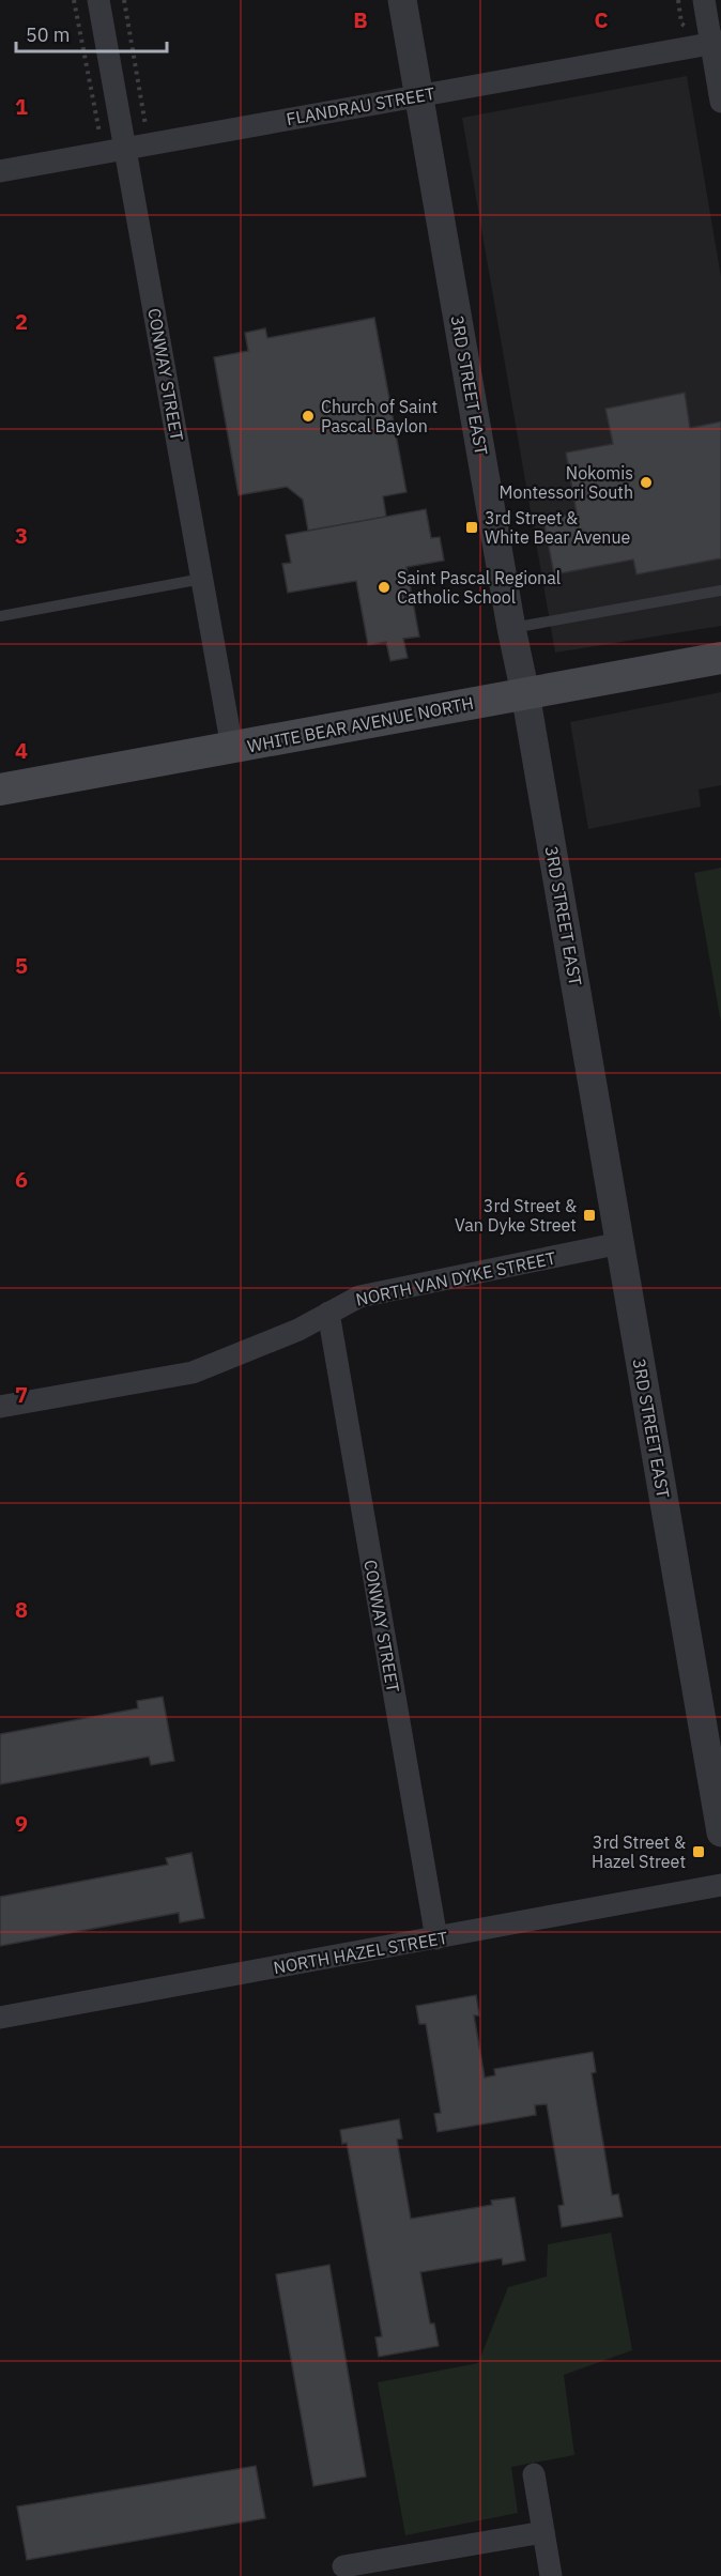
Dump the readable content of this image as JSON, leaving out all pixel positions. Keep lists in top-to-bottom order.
{
  "streets": {
    "main road": ["WHITE BEAR AVENUE NORTH"],
    "street": [
      "FLANDRAU STREET",
      "CONWAY STREET",
      "3RD STREET EAST",
      "NORTH VAN DYKE STREET",
      "NORTH HAZEL STREET"
    ]
  },
  "crossings": [
    ["FLANDRAU STREET", "CONWAY STREET"],
    ["FLANDRAU STREET", "3RD STREET EAST"],
    ["CONWAY STREET", "WHITE BEAR AVENUE NORTH"],
    ["CONWAY STREET", "NORTH VAN DYKE STREET"],
    ["CONWAY STREET", "NORTH HAZEL STREET"],
    ["3RD STREET EAST", "WHITE BEAR AVENUE NORTH"],
    ["3RD STREET EAST", "NORTH VAN DYKE STREET"]
  ],
  "places": {
    "other": ["Church of Saint Pascal Baylon", "Nokomis Montessori South", "Saint Pascal Regional Catholic School"],
    "transit": ["3rd Street & White Bear Avenue", "3rd Street & Van Dyke Street", "3rd Street & Hazel Street"]
  },
  "scale_bar": "50 m",
  "grid": {
    "columns": ["B", "C"],
    "rows": [
      "1",
      "2",
      "3",
      "4",
      "5",
      "6",
      "7",
      "8",
      "9"
    ]
  }
}
